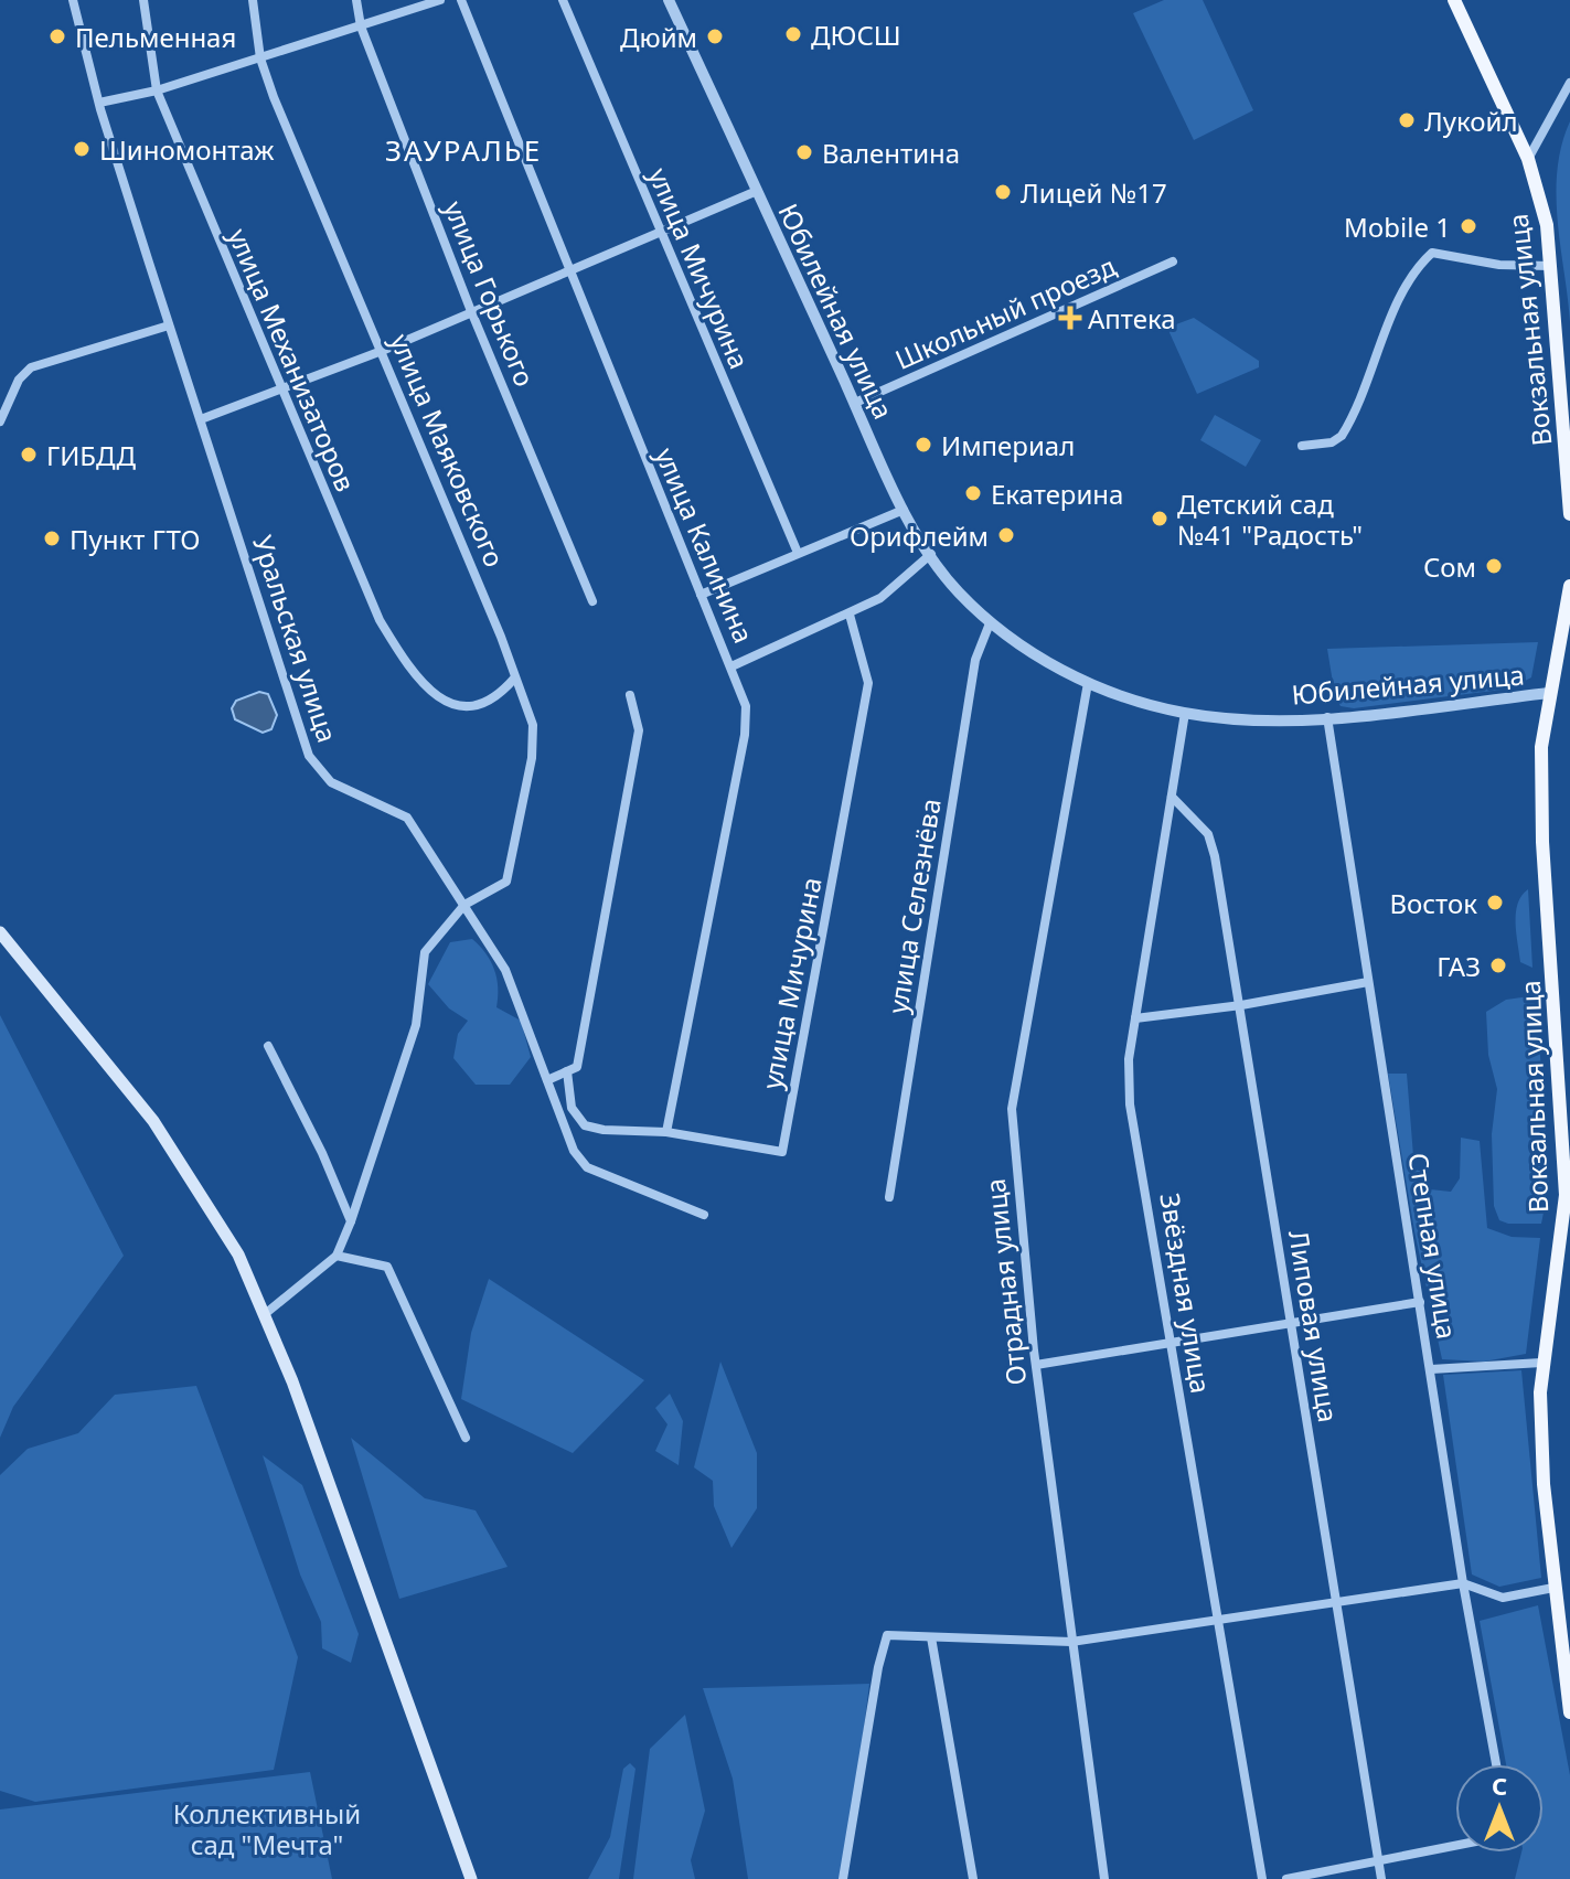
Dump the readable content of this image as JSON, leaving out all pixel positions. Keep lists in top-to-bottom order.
{
  "streets": {
    "main road": ["Вокзальная улица"],
    "street": [
      "улица Мичурина",
      "улица Горького",
      "Юбилейная улица",
      "Школьный проезд",
      "улица Механизаторов",
      "улица Маяковского",
      "улица Калинина",
      "Уральская улица",
      "улица Селезнёва",
      "Степная улица",
      "Отрадная улица",
      "Звёздная улица",
      "Липовая улица"
    ]
  },
  "crossings": [
    ["улица Мичурина", "улица Калинина"],
    ["Юбилейная улица", "Школьный проезд"],
    ["Юбилейная улица", "Вокзальная улица"],
    ["Юбилейная улица", "улица Селезнёва"],
    ["Юбилейная улица", "Степная улица"],
    ["Юбилейная улица", "Отрадная улица"],
    ["Юбилейная улица", "Звёздная улица"],
    ["улица Механизаторов", "улица Маяковского"],
    ["улица Маяковского", "Уральская улица"],
    ["Звёздная улица", "Липовая улица"]
  ],
  "districts": ["ЗАУРАЛЬЕ"],
  "parks": ["Коллективный сад \"Мечта\""],
  "places": {
    "other": [
      "ДЮСШ",
      "Пельменная",
      "Дюйм",
      "Лукойл",
      "Шиномонтаж",
      "Валентина",
      "Лицей №17",
      "Mobile 1",
      "Империал",
      "ГИБДД",
      "Екатерина",
      "Детский сад №41 \"Радость\"",
      "Орифлейм",
      "Пункт ГТО",
      "Сом",
      "Восток",
      "ГАЗ"
    ],
    "health": ["Аптека"]
  },
  "north": "top"
}
